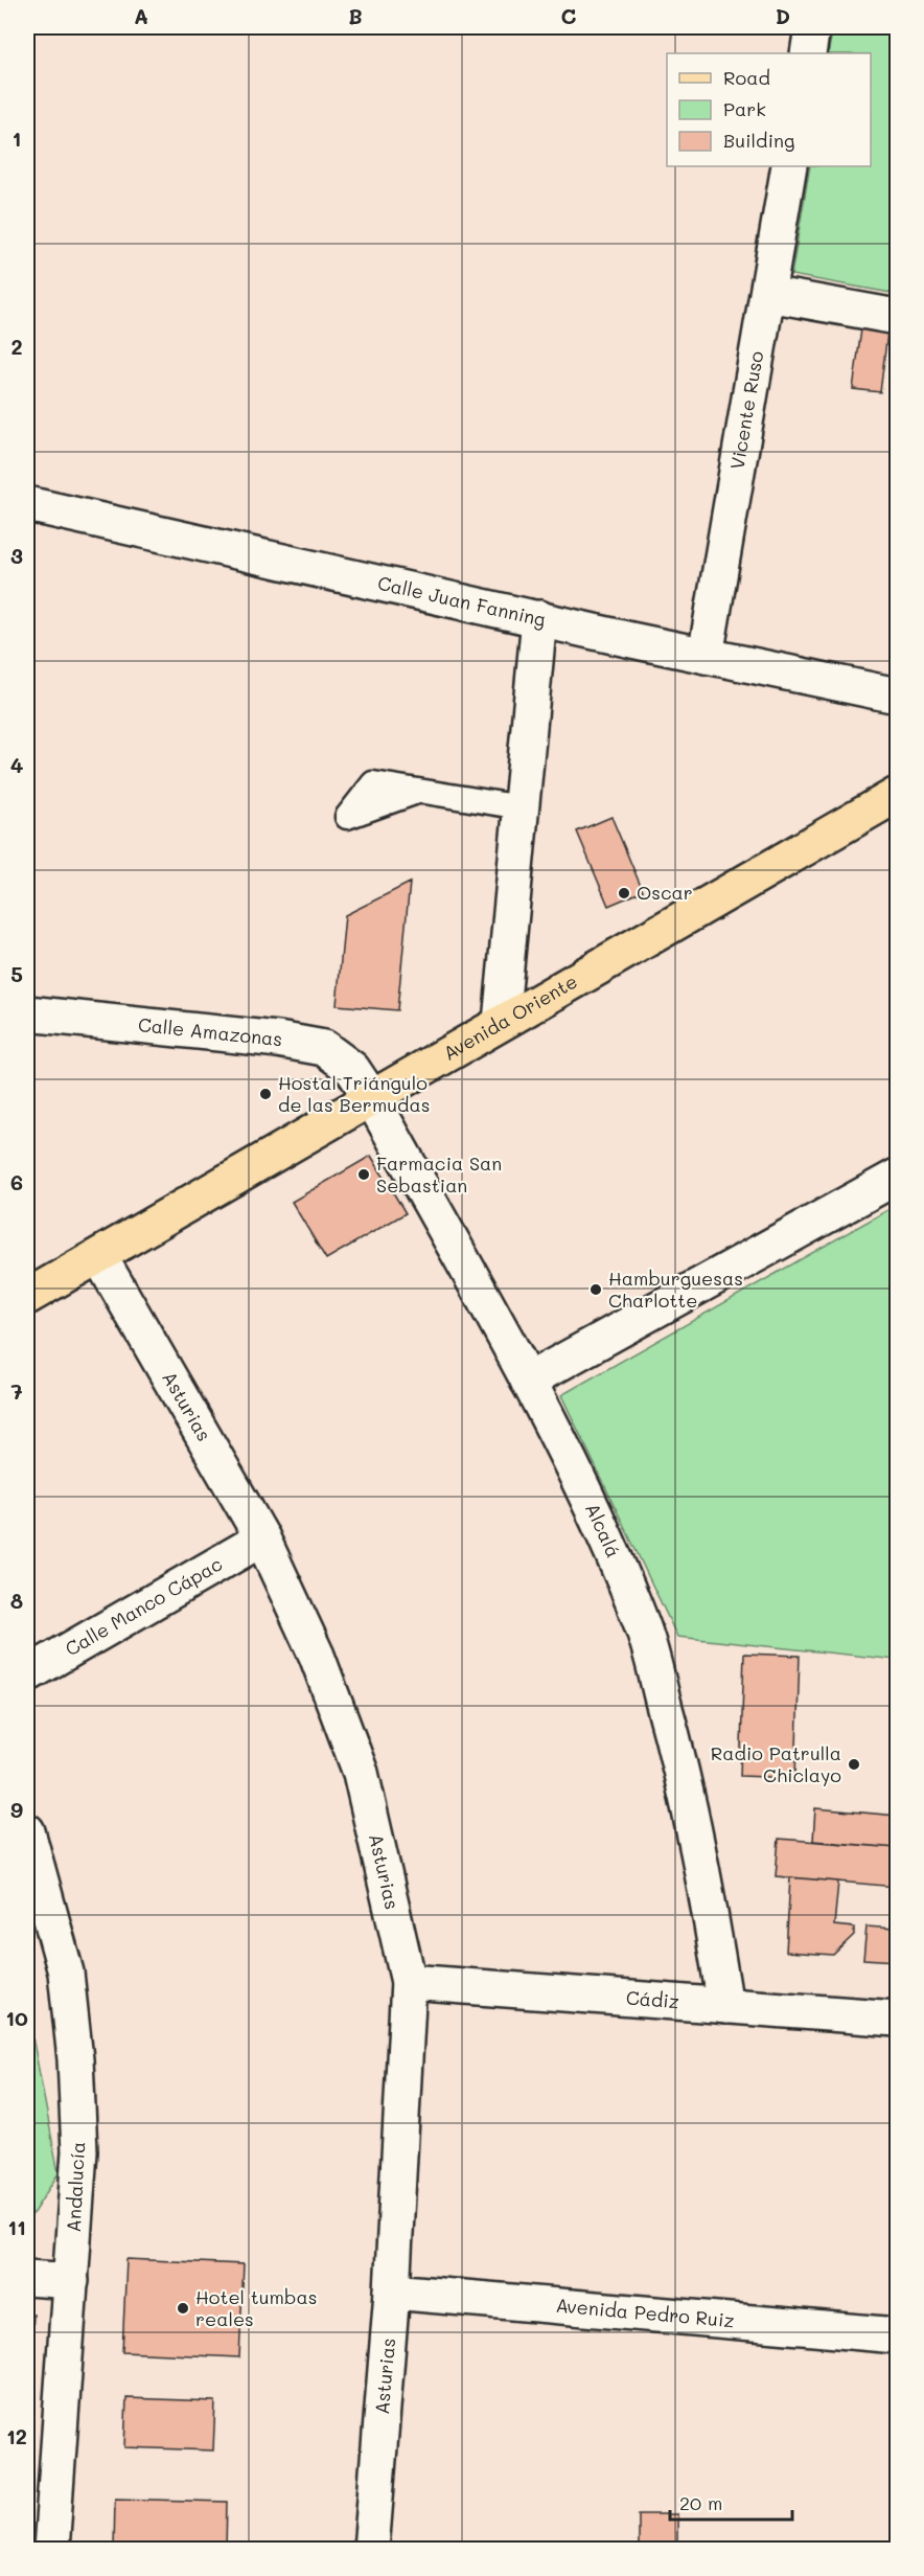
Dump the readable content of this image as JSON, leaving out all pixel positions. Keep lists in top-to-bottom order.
{
  "streets": {
    "main road": ["Avenida Oriente"],
    "street": [
      "Vicente Ruso",
      "Calle Juan Fanning",
      "Calle Amazonas",
      "Asturias",
      "Alcalá",
      "Calle Manco Cápac",
      "Cádiz",
      "Andalucía",
      "Avenida Pedro Ruiz"
    ]
  },
  "crossings": [
    ["Vicente Ruso", "Calle Juan Fanning"],
    ["Avenida Oriente", "Calle Amazonas"],
    ["Avenida Oriente", "Asturias"],
    ["Avenida Oriente", "Alcalá"],
    ["Calle Amazonas", "Alcalá"],
    ["Asturias", "Calle Manco Cápac"],
    ["Asturias", "Cádiz"],
    ["Asturias", "Avenida Pedro Ruiz"],
    ["Alcalá", "Cádiz"]
  ],
  "places": [
    "Oscar",
    "Hostal Triángulo de las Bermudas",
    "Farmacia San Sebastian",
    "Hamburguesas Charlotte",
    "Radio Patrulla Chiclayo",
    "Hotel tumbas reales"
  ],
  "legend": ["Road", "Park", "Building"],
  "scale_bar": "20 m",
  "grid": {
    "columns": [
      "A",
      "B",
      "C",
      "D"
    ],
    "rows": [
      "1",
      "2",
      "3",
      "4",
      "5",
      "6",
      "7",
      "8",
      "9",
      "10",
      "11",
      "12"
    ]
  }
}
